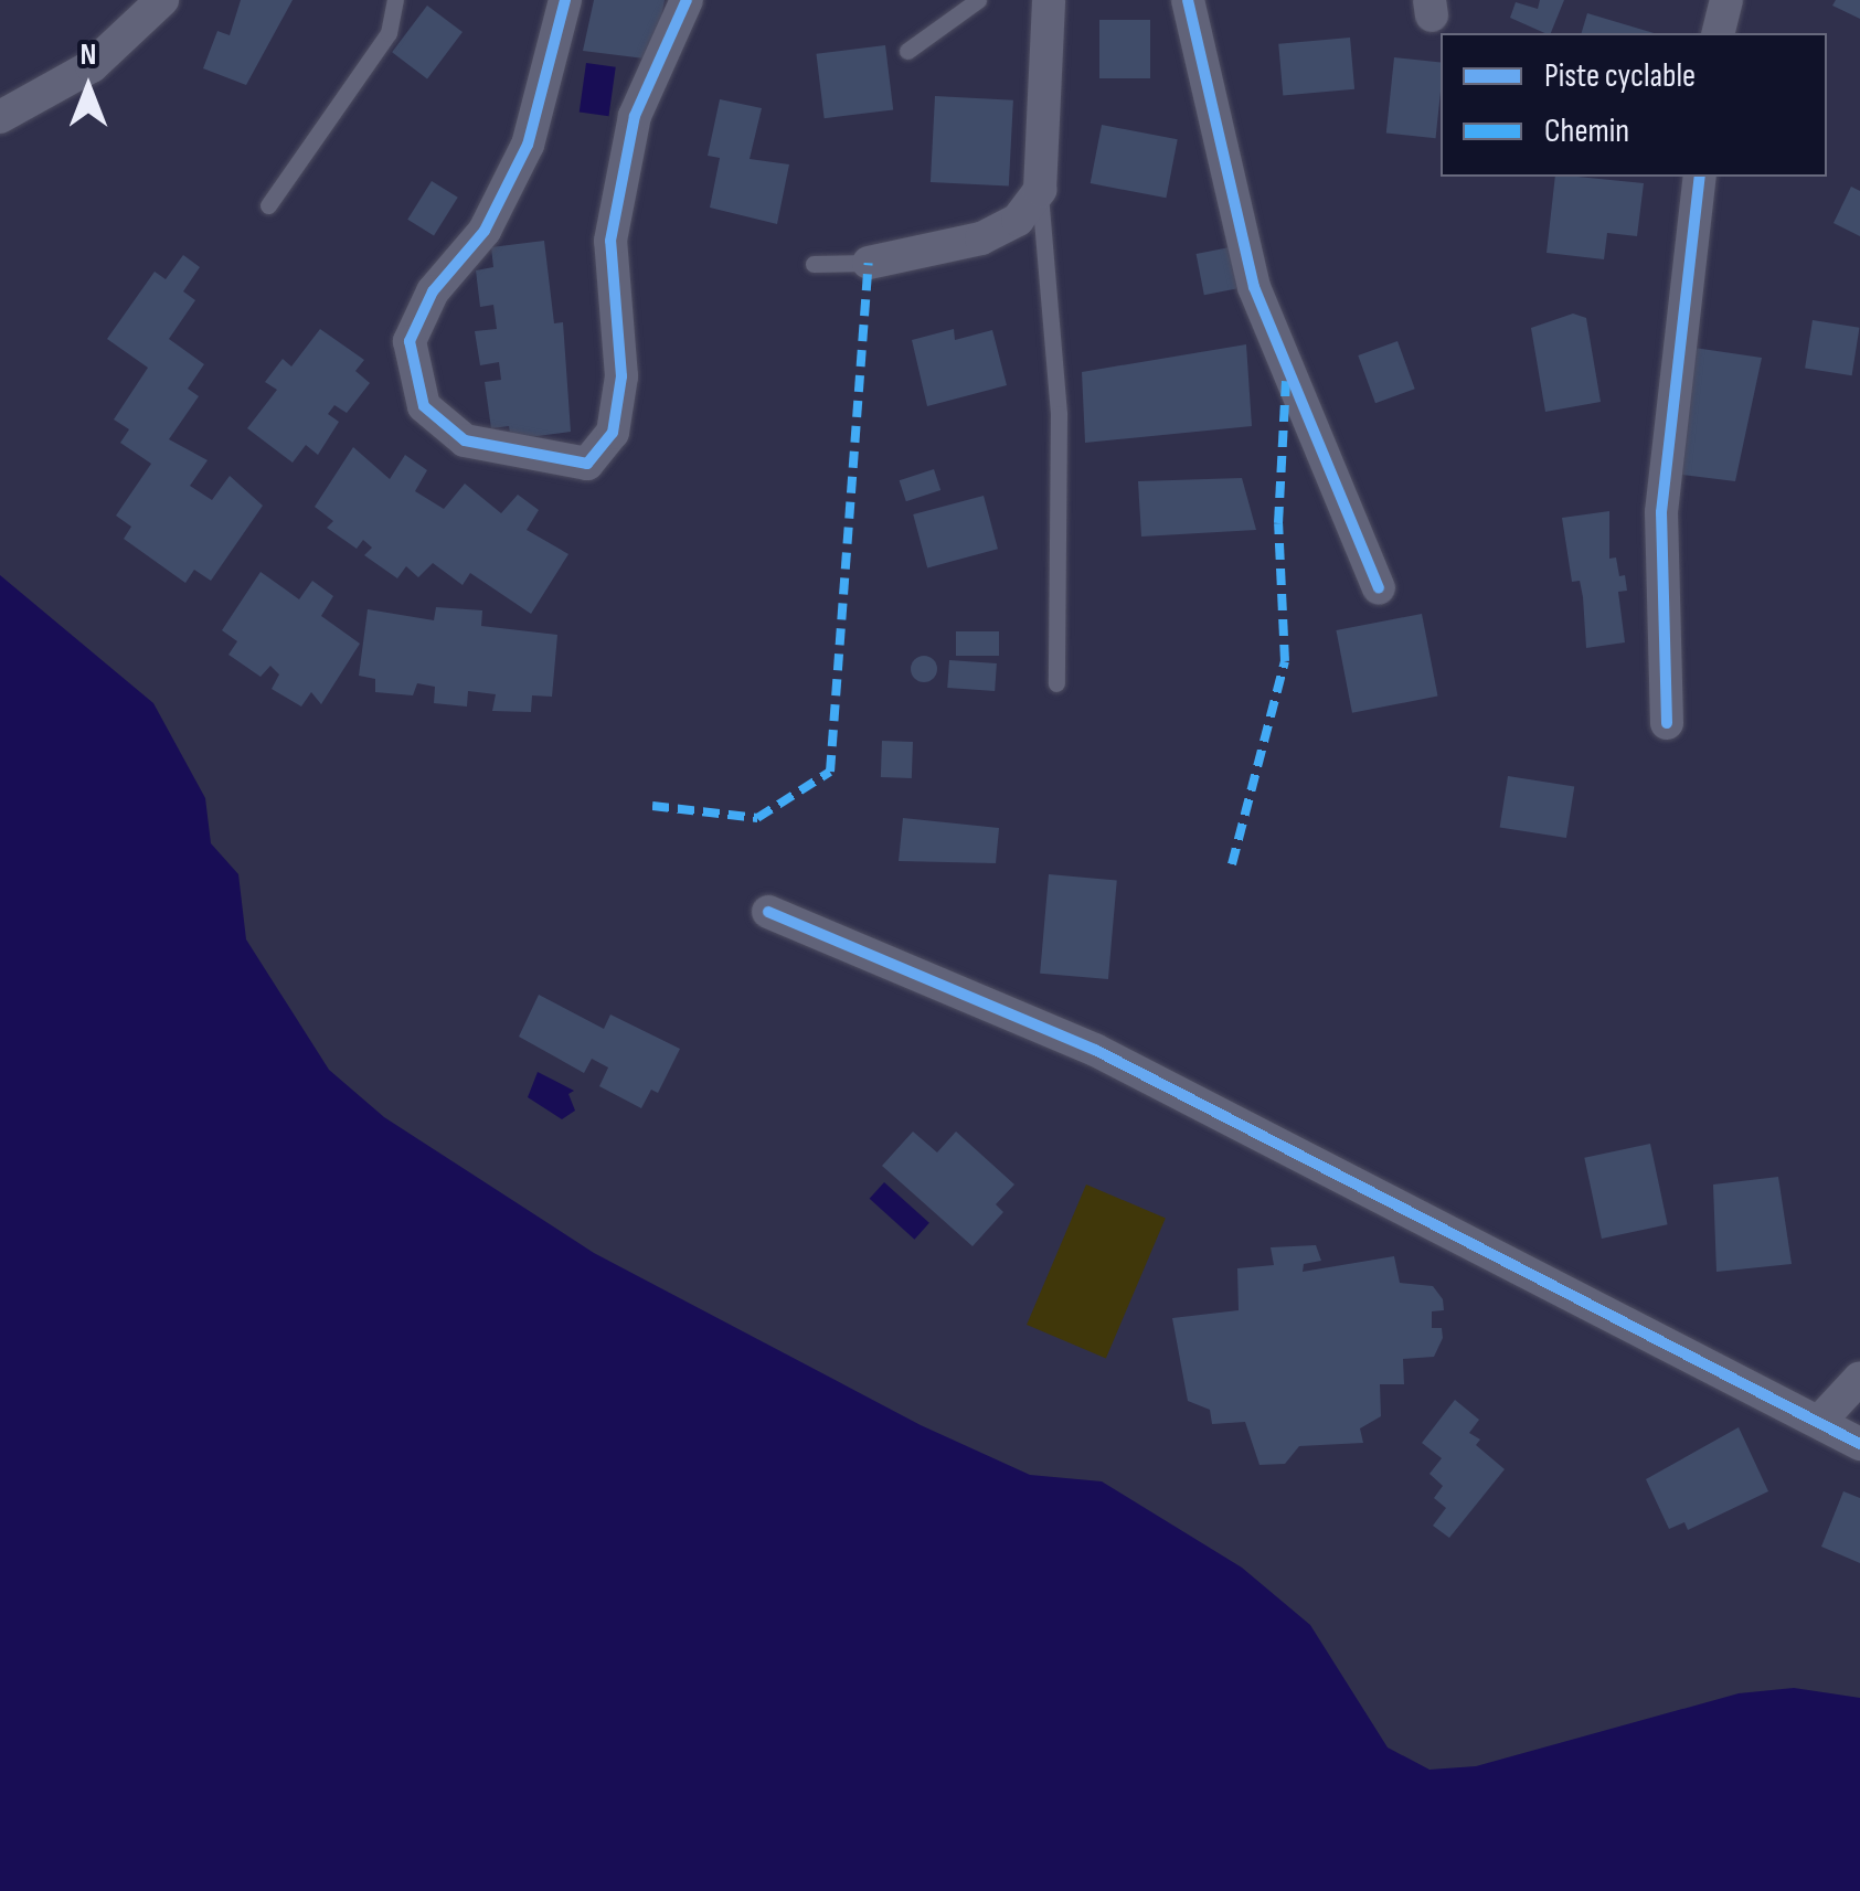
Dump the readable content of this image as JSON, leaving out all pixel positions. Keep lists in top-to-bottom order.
{
  "legend": ["Piste cyclable", "Chemin"],
  "north": "top"
}
